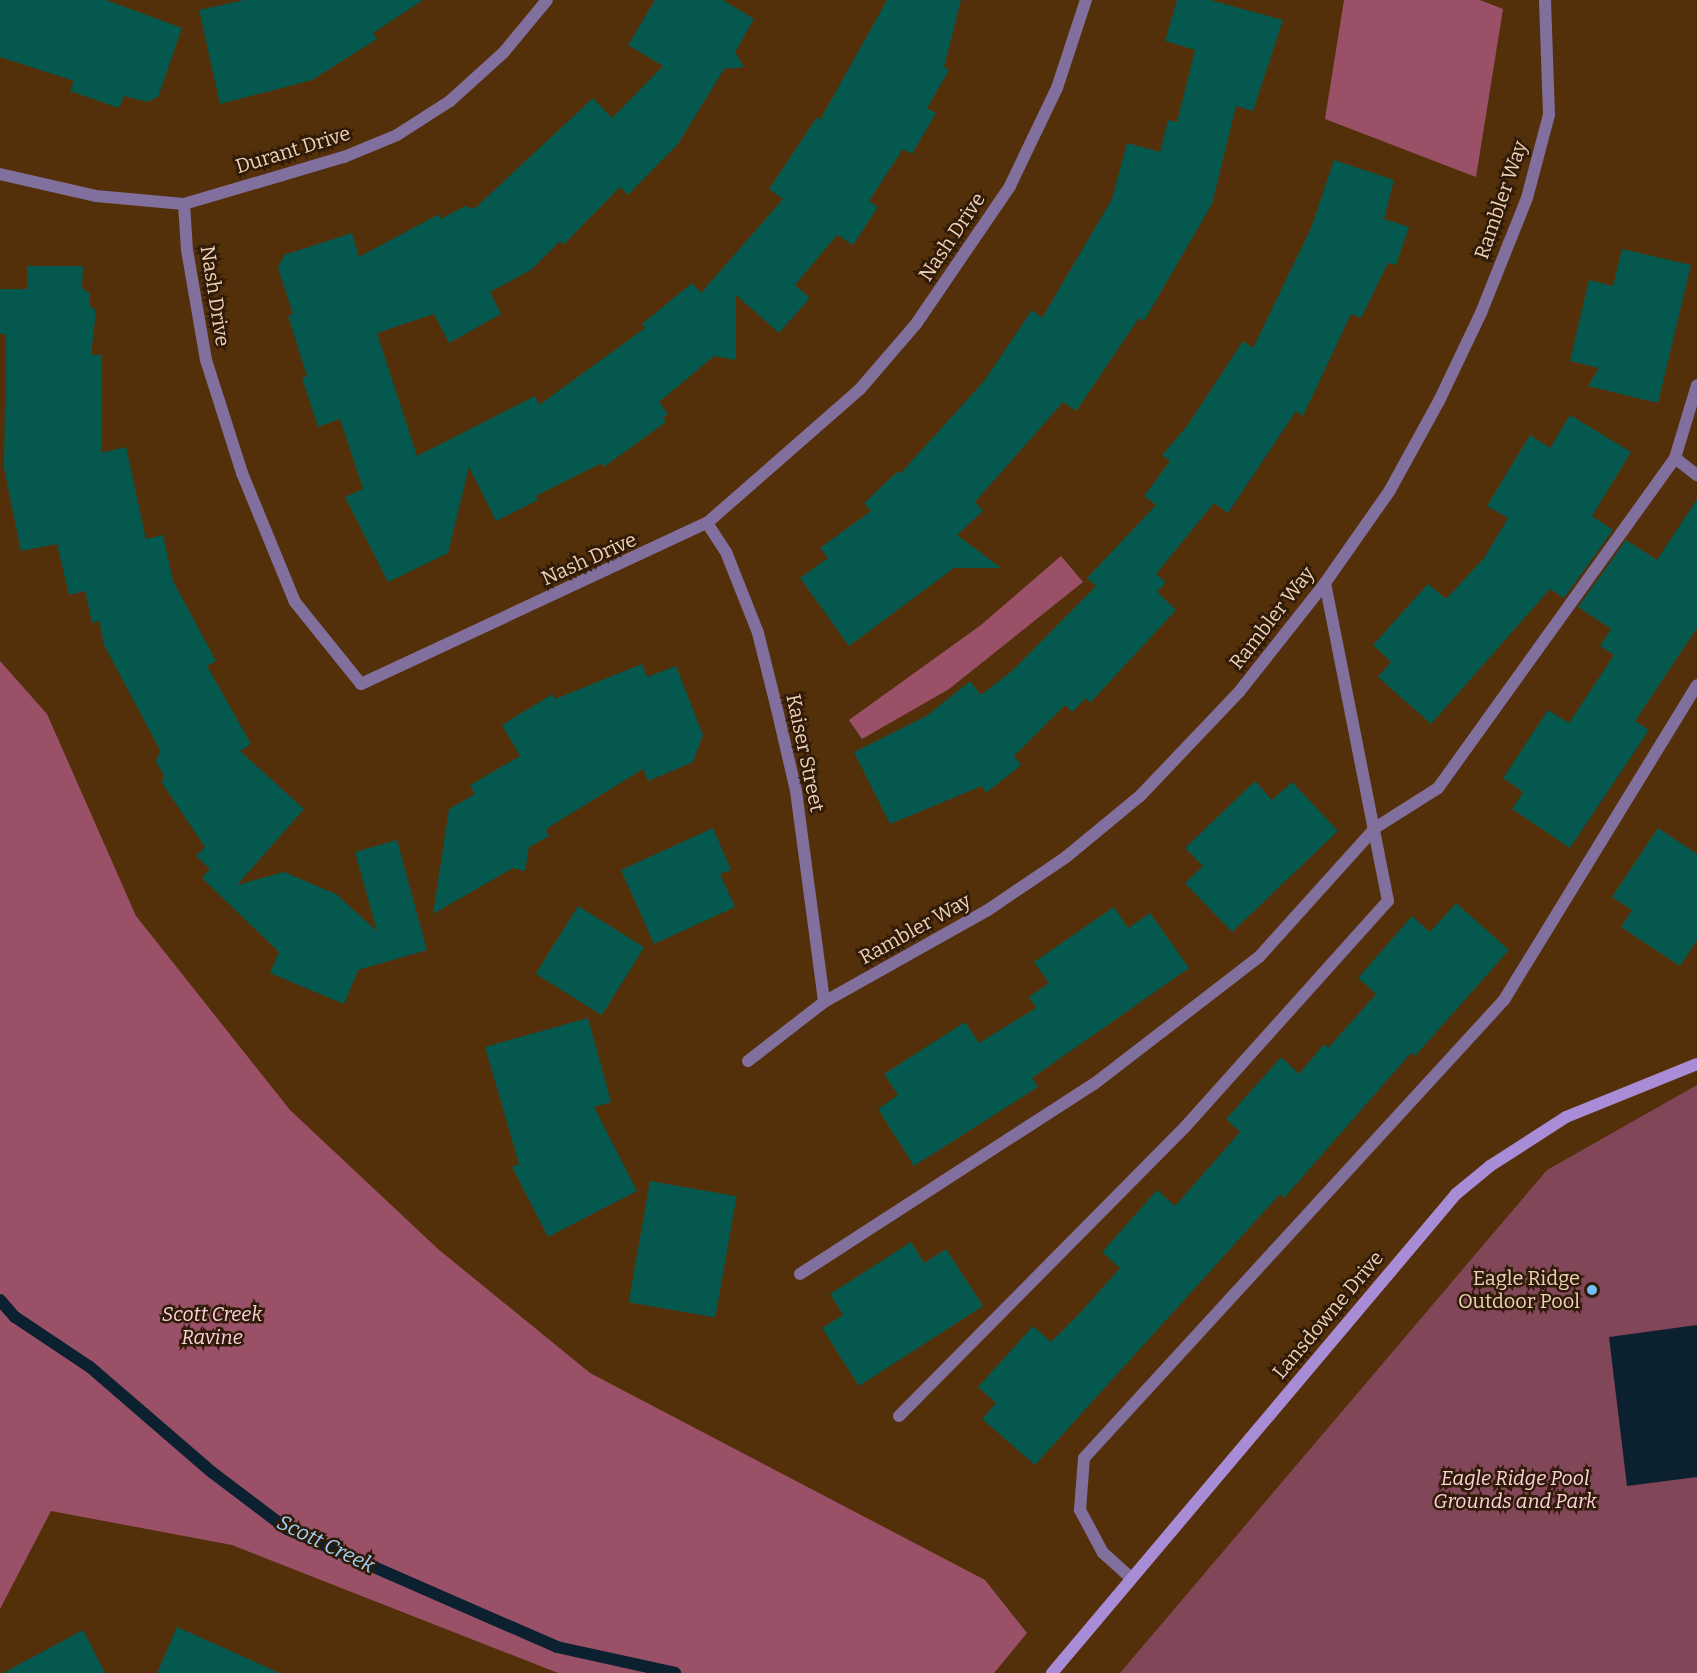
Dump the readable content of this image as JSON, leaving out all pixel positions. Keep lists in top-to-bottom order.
{
  "streets": {
    "street": [
      "Durant Drive",
      "Rambler Way",
      "Nash Drive",
      "Kaiser Street",
      "Lansdowne Drive"
    ]
  },
  "crossings": [
    ["Durant Drive", "Nash Drive"],
    ["Rambler Way", "Kaiser Street"],
    ["Nash Drive", "Kaiser Street"]
  ],
  "water": ["Scott Creek"],
  "parks": ["Scott Creek Ravine", "Eagle Ridge Pool Grounds and Park"],
  "places": ["Eagle Ridge Outdoor Pool"]
}
